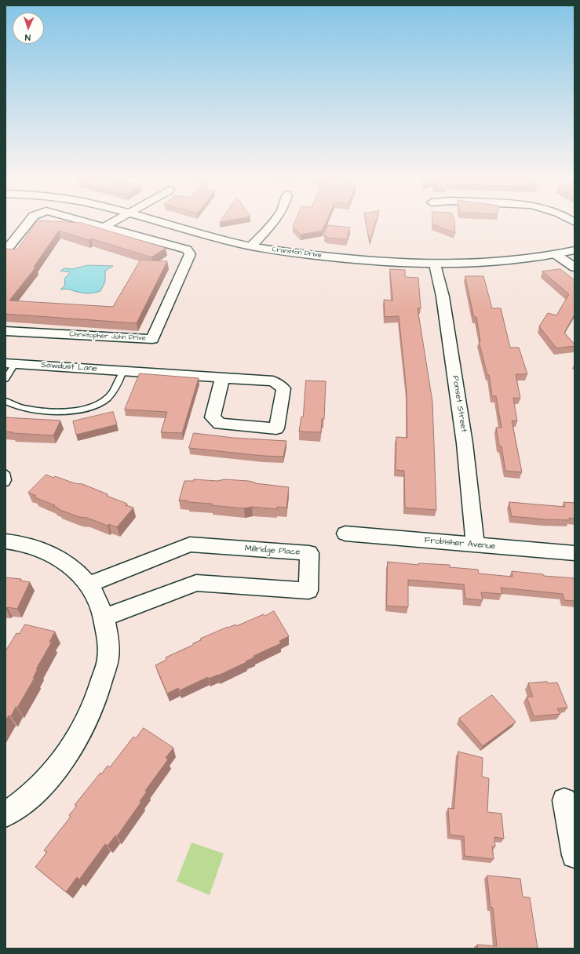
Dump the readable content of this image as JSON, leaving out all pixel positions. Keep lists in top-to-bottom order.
{
  "streets": {
    "street": [
      "Cranston Drive",
      "Christopher John Drive",
      "Sawdust Lane",
      "Ponset Street",
      "Frobisher Avenue",
      "Millridge Place"
    ]
  },
  "crossings": [
    ["Cranston Drive", "Ponset Street"],
    ["Ponset Street", "Frobisher Avenue"]
  ],
  "north": "bottom"
}
